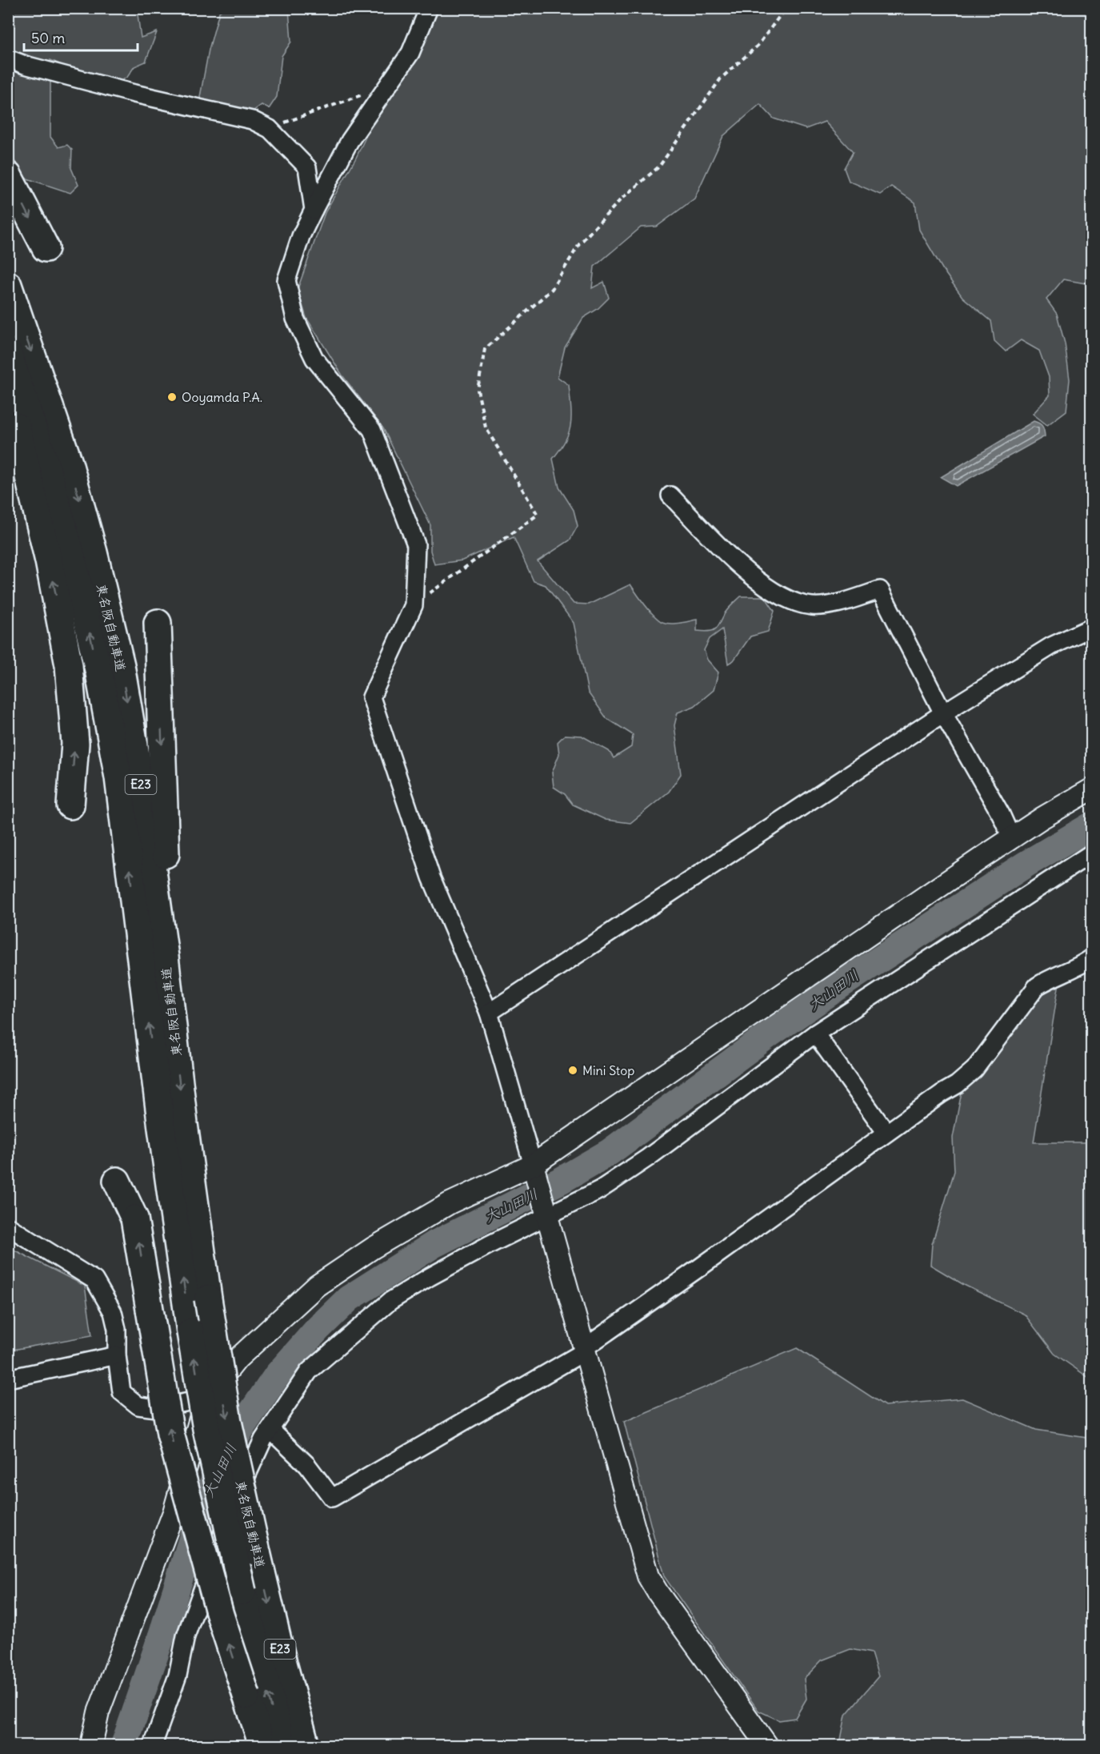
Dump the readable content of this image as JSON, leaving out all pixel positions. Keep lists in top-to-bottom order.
{
  "streets": {
    "highway": ["東名阪自動車道", "E23"]
  },
  "water": ["大山田川"],
  "places": ["Ooyamda P.A.", "Mini Stop"],
  "scale_bar": "50 m"
}
